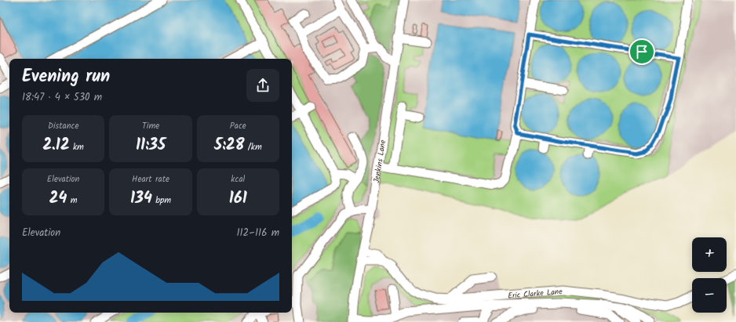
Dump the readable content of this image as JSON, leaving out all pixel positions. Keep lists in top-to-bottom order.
{
  "streets": {
    "street": ["Jenkins Lane", "Eric Clarke Lane"]
  },
  "crossings": [
    ["Jenkins Lane", "Eric Clarke Lane"]
  ],
  "page": {
    "heading": ["Evening run", "18:47 · 4 × 530 m"],
    "stats": [
      ["Distance", "2.12 km"],
      ["Time", "11:35"],
      ["Pace", "5:28 /km"],
      ["Elevation", "24 m"],
      ["Heart rate", "134 bpm"],
      ["kcal", "161"]
    ],
    "chart": ["Elevation", "112–116 m"],
    "map_buttons": ["+", "−"]
  }
}
